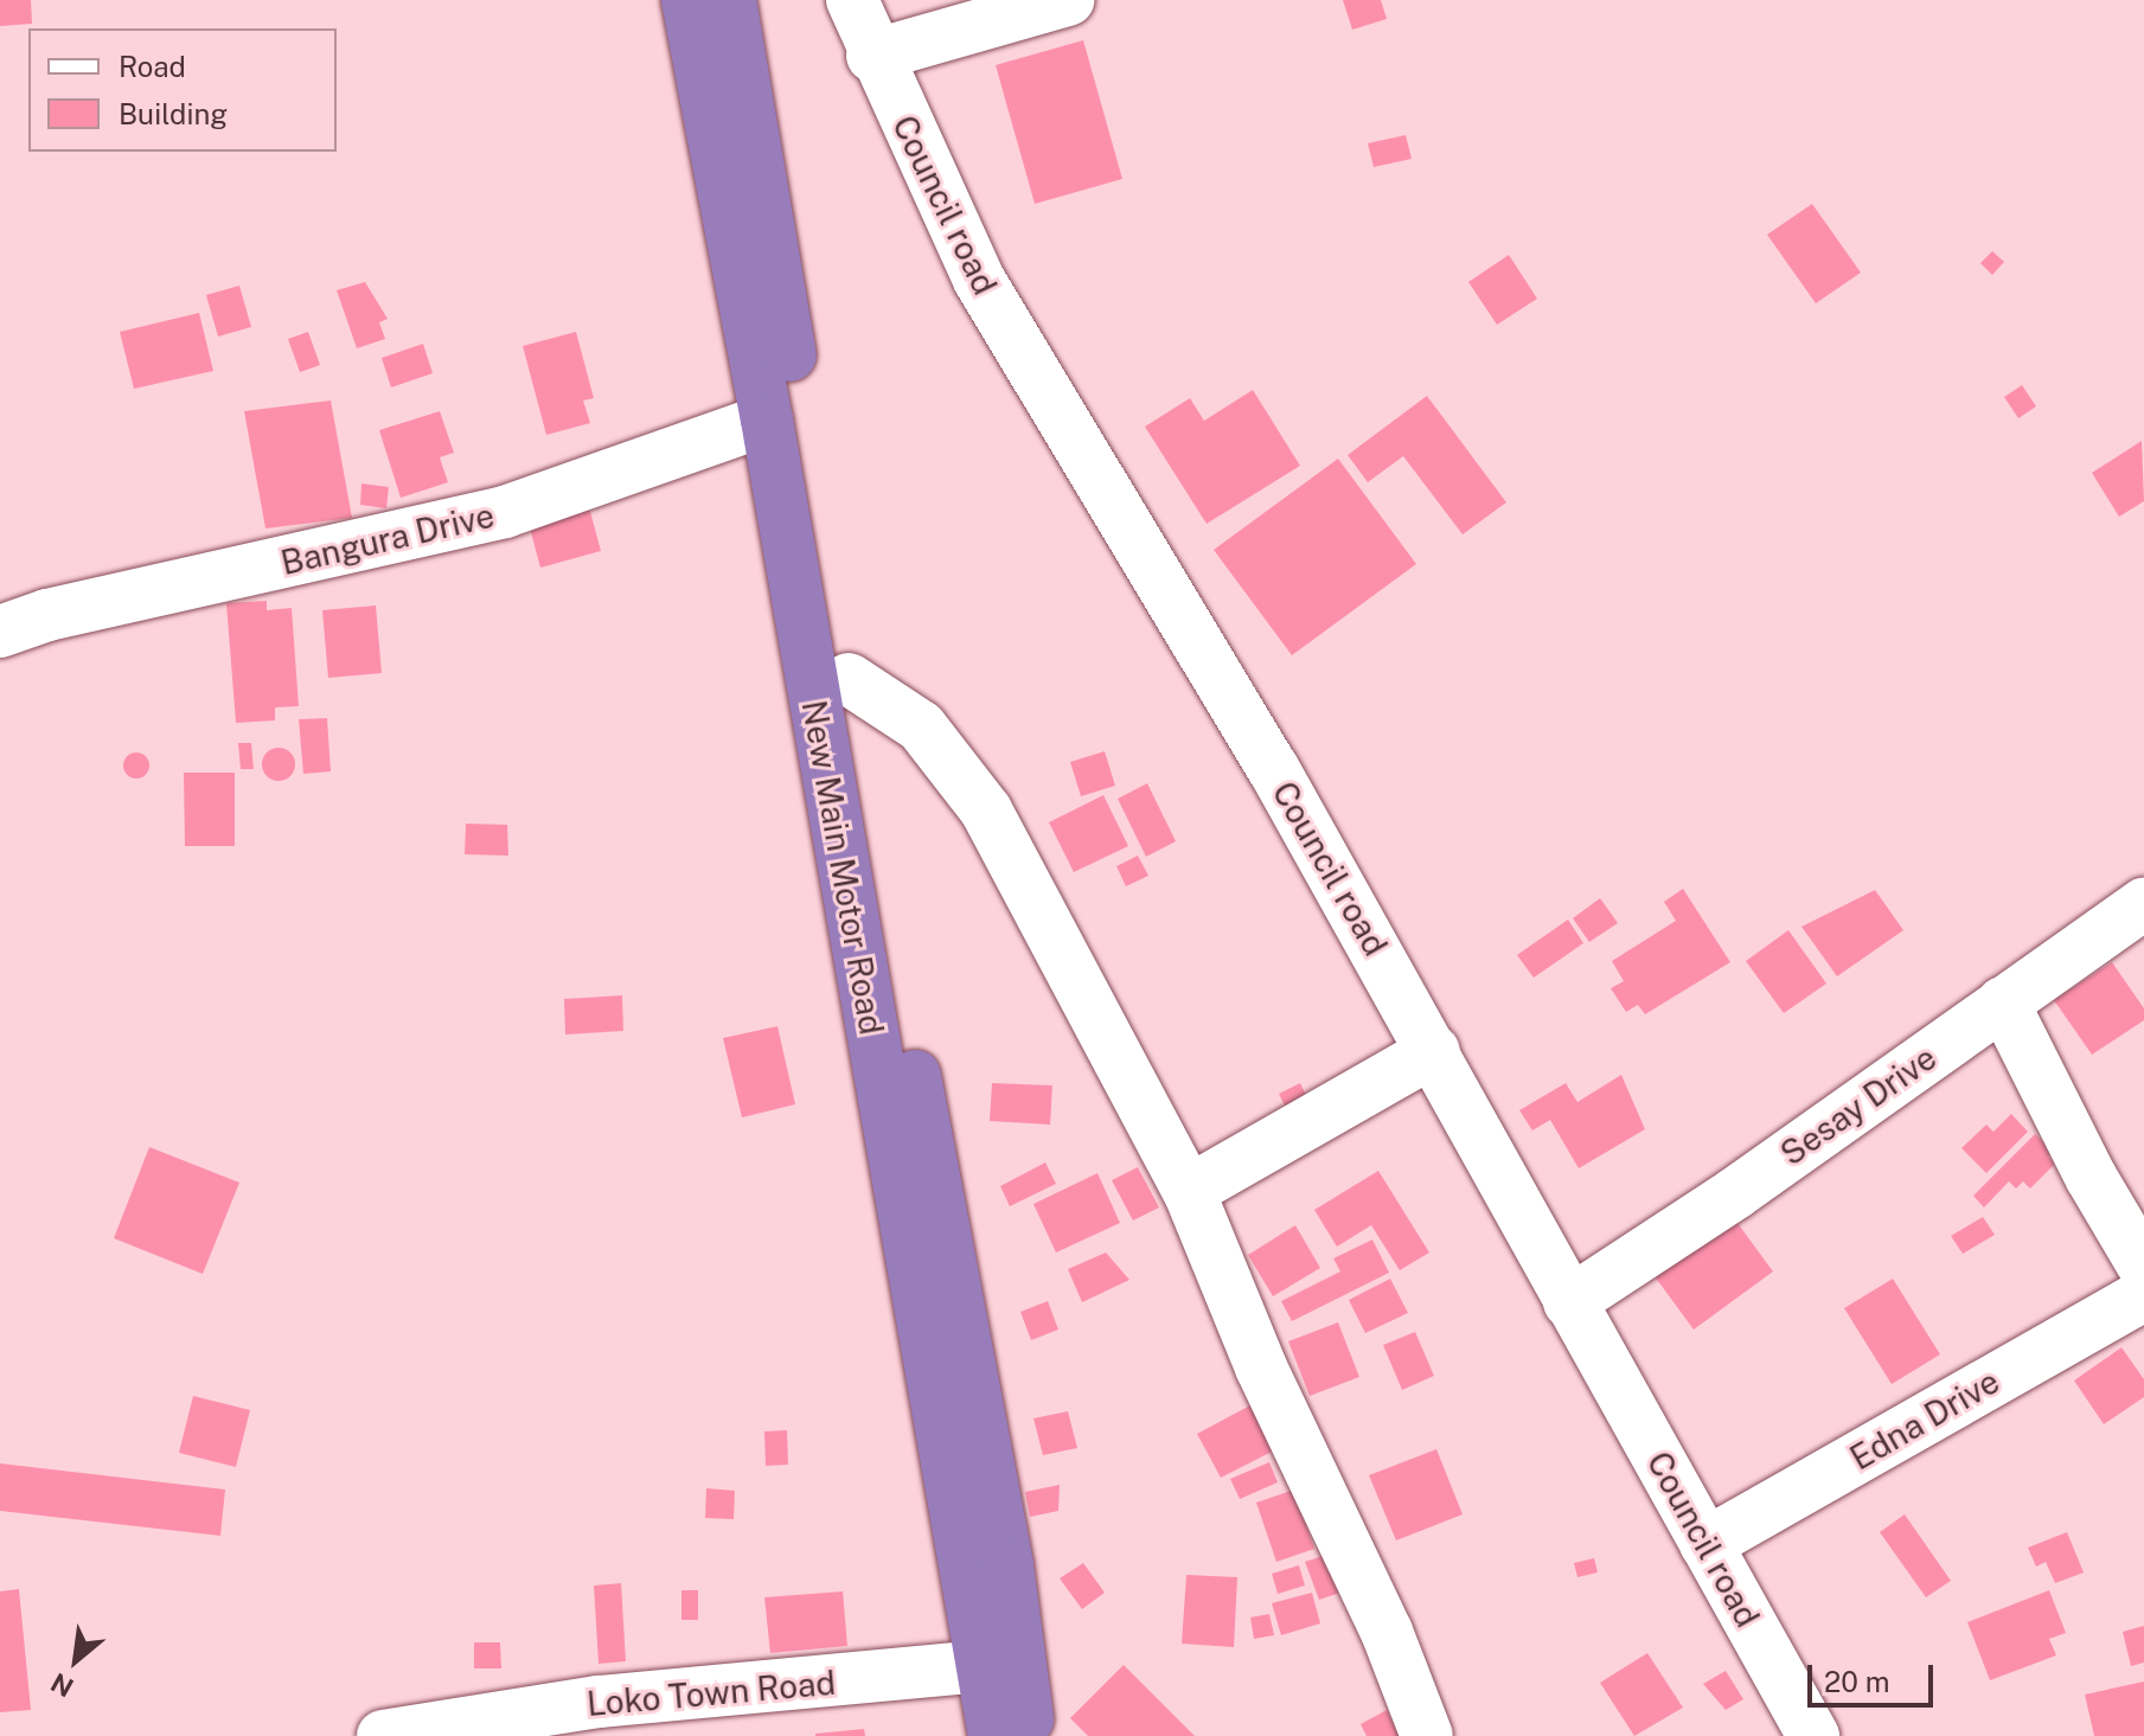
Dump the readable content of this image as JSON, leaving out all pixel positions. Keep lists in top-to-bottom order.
{
  "streets": {
    "highway": ["New Main Motor Road"],
    "street": [
      "Council road",
      "Bangura Drive",
      "Sesay Drive",
      "Edna Drive",
      "Loko Town Road"
    ]
  },
  "crossings": [
    ["Council road", "Sesay Drive"],
    ["Council road", "Edna Drive"],
    ["Bangura Drive", "New Main Motor Road"],
    ["New Main Motor Road", "Loko Town Road"]
  ],
  "legend": ["Road", "Building"],
  "scale_bar": "20 m",
  "north": "bottom left"
}
